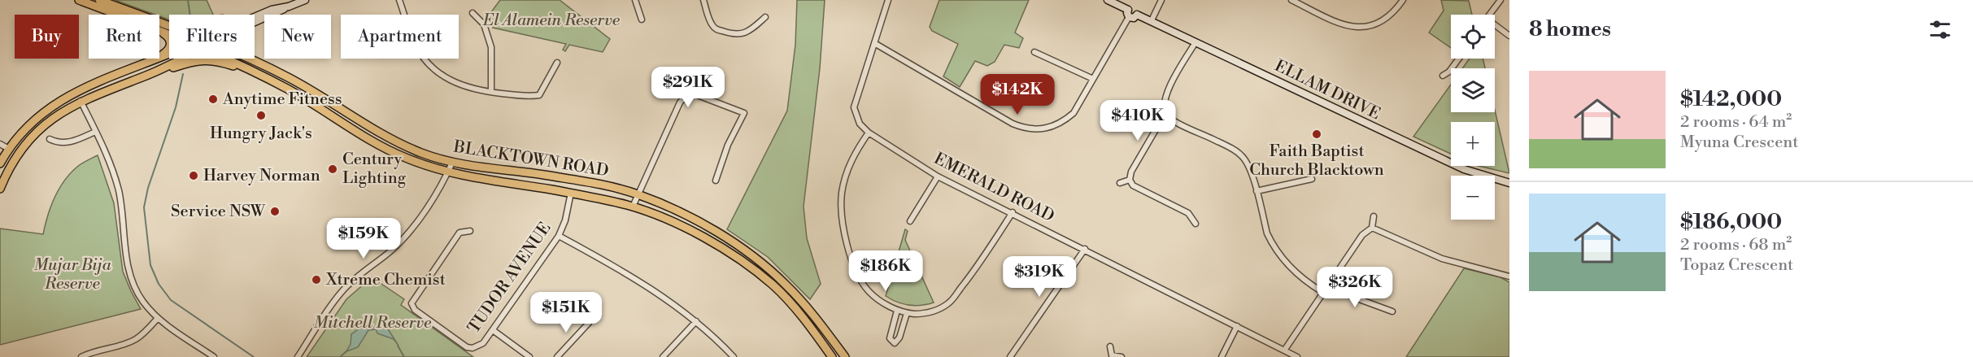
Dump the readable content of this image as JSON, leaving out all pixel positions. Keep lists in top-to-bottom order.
{
  "streets": {
    "main road": ["BLACKTOWN ROAD"],
    "street": ["ELLAM DRIVE", "EMERALD ROAD", "TUDOR AVENUE"]
  },
  "crossings": [
    ["BLACKTOWN ROAD", "TUDOR AVENUE"]
  ],
  "parks": ["El Alamein Reserve", "Mujar Bija Reserve", "Mitchell Reserve"],
  "places": [
    "Anytime Fitness",
    "Hungry Jack's",
    "Faith Baptist Church Blacktown",
    "Century Lighting",
    "Harvey Norman",
    "Service NSW",
    "Xtreme Chemist"
  ],
  "page": {
    "heading": "8 homes",
    "map_buttons": ["+", "−"],
    "chip": [
      "Buy",
      "Rent",
      "Filters",
      "New",
      "Apartment"
    ],
    "list": [
      {
        "name": "$142,000",
        "note": "2 rooms · 64 m² · Myuna Crescent"
      },
      {
        "name": "$186,000",
        "note": "2 rooms · 68 m² · Topaz Crescent"
      }
    ],
    "price": [
      "$291K",
      "$142K",
      "$410K",
      "$159K",
      "$186K",
      "$319K",
      "$326K",
      "$151K"
    ]
  }
}
